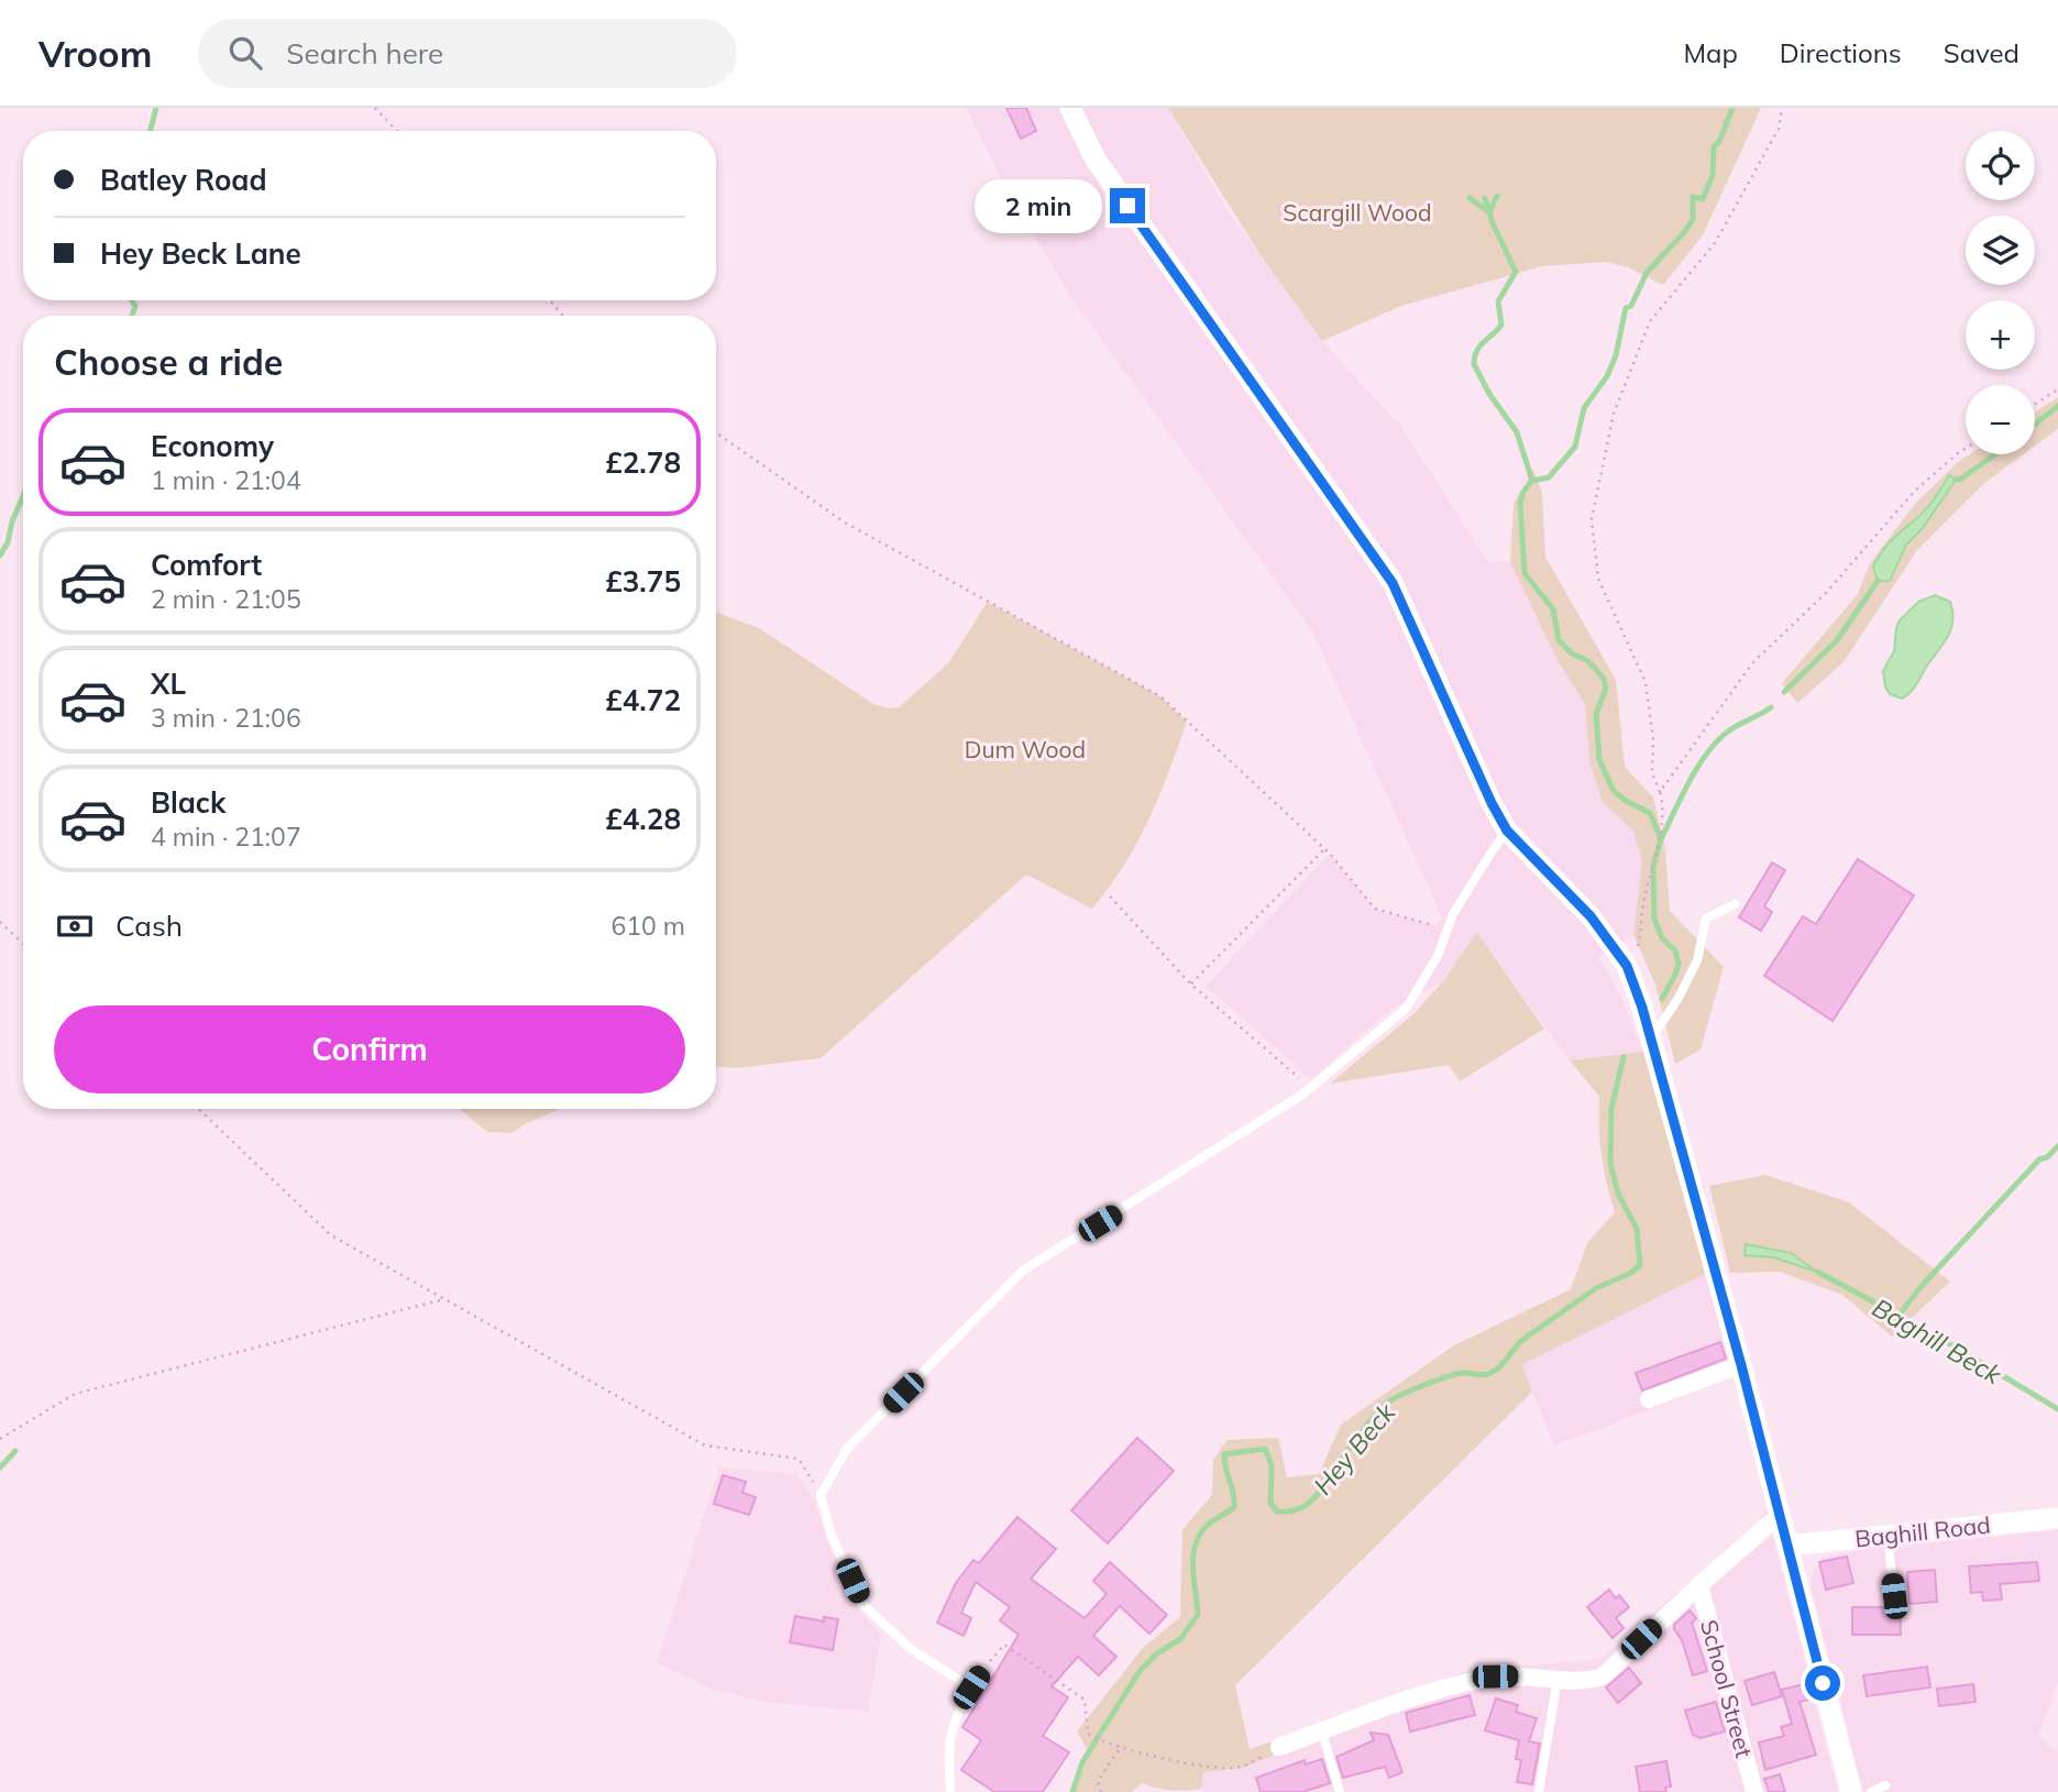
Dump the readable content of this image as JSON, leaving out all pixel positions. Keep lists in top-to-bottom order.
{
  "streets": {
    "street": ["Baghill Road", "School Street"]
  },
  "water": ["Baghill Beck", "Hey Beck"],
  "parks": ["Scargill Wood", "Dum Wood"],
  "page": {
    "header": "Vroom",
    "search": "Search here",
    "nav": ["Map", "Directions", "Saved"],
    "map_buttons": ["+", "−"],
    "banner": ["Batley Road", "Hey Beck Lane"],
    "bubble": "2 min",
    "heading": "Choose a ride",
    "list": [
      {
        "name": "Economy",
        "note": "1 min · 21:04",
        "value": "£2.78"
      },
      {
        "name": "Comfort",
        "note": "2 min · 21:05",
        "value": "£3.75"
      },
      {
        "name": "XL",
        "note": "3 min · 21:06",
        "value": "£4.72"
      },
      {
        "name": "Black",
        "note": "4 min · 21:07",
        "value": "£4.28"
      }
    ],
    "pay": ["Cash", "610 m"],
    "buttons": "Confirm"
  }
}
